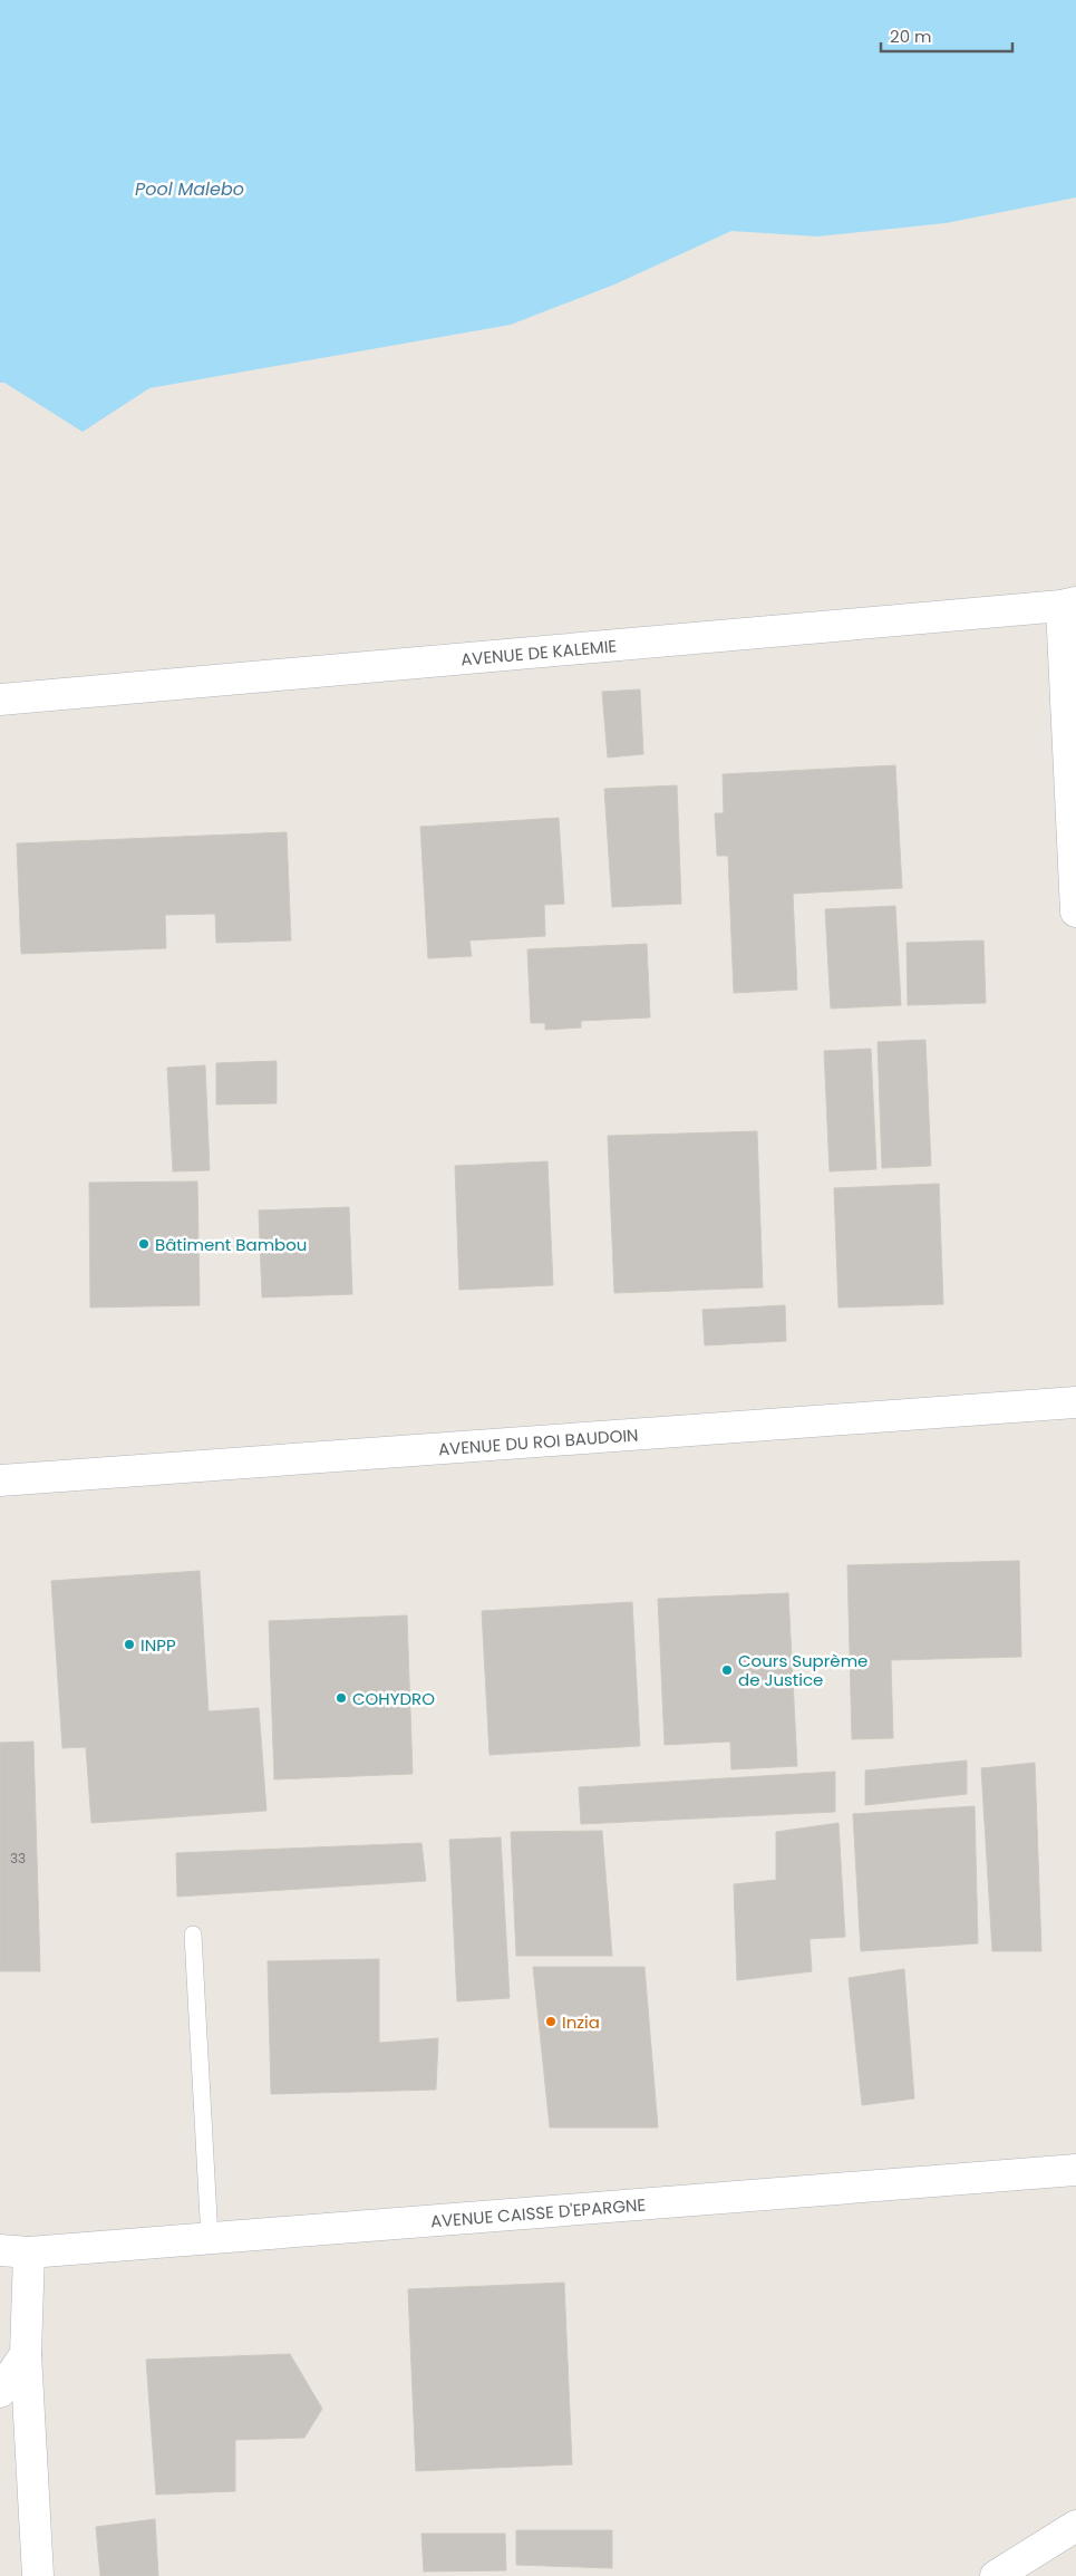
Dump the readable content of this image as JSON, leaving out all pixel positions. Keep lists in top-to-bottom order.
{
  "streets": {
    "street": ["AVENUE DE KALEMIE", "AVENUE DU ROI BAUDOIN", "AVENUE CAISSE D'EPARGNE"]
  },
  "water": ["Pool Malebo"],
  "places": [
    "Bâtiment Bambou",
    "INPP",
    "Cours Suprème de Justice",
    "COHYDRO",
    "Inzia"
  ],
  "house_numbers": ["33"],
  "scale_bar": "20 m"
}
